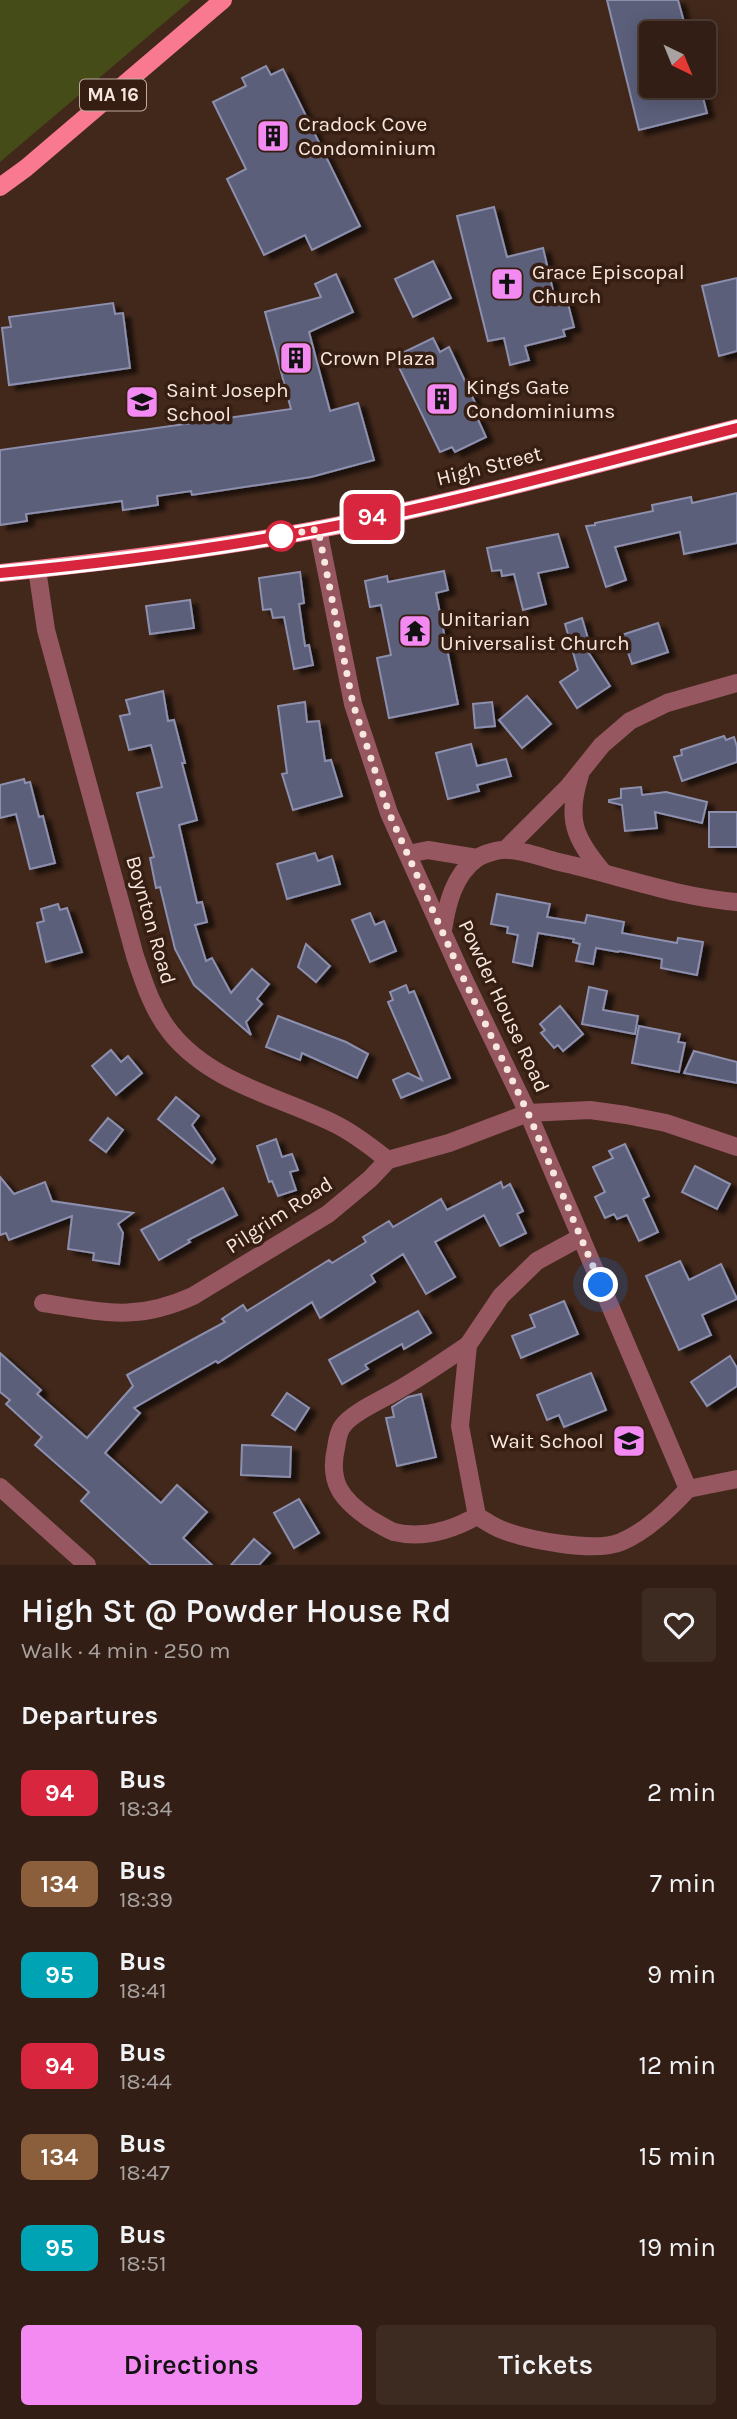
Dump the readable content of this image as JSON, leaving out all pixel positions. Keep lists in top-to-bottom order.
{
  "streets": {
    "main road": ["MA 16", "High Street"],
    "street": ["Boynton Road", "Powder House Road", "Pilgrim Road"]
  },
  "crossings": [
    ["High Street", "Boynton Road"],
    ["High Street", "Powder House Road"],
    ["Boynton Road", "Pilgrim Road"],
    ["Powder House Road", "Pilgrim Road"]
  ],
  "places": {
    "building": ["Cradock Cove Condominium", "Crown Plaza", "Kings Gate Condominiums"],
    "church": ["Grace Episcopal Church"],
    "school or university": ["Saint Joseph School", "Wait School"],
    "temple": ["Unitarian Universalist Church"]
  },
  "lines": ["bus line 94"],
  "north": "bottom right",
  "page": {
    "on_map": "94",
    "heading": [
      ["High St @ Powder House Rd", "Walk · 4 min · 250 m"],
      "Departures"
    ],
    "list": [
      {
        "mark": "94",
        "name": "Bus",
        "note": "18:34",
        "value": "2 min"
      },
      {
        "mark": "134",
        "name": "Bus",
        "note": "18:39",
        "value": "7 min"
      },
      {
        "mark": "95",
        "name": "Bus",
        "note": "18:41",
        "value": "9 min"
      },
      {
        "mark": "94",
        "name": "Bus",
        "note": "18:44",
        "value": "12 min"
      },
      {
        "mark": "134",
        "name": "Bus",
        "note": "18:47",
        "value": "15 min"
      },
      {
        "mark": "95",
        "name": "Bus",
        "note": "18:51",
        "value": "19 min"
      }
    ],
    "buttons": ["Directions", "Tickets"]
  }
}
